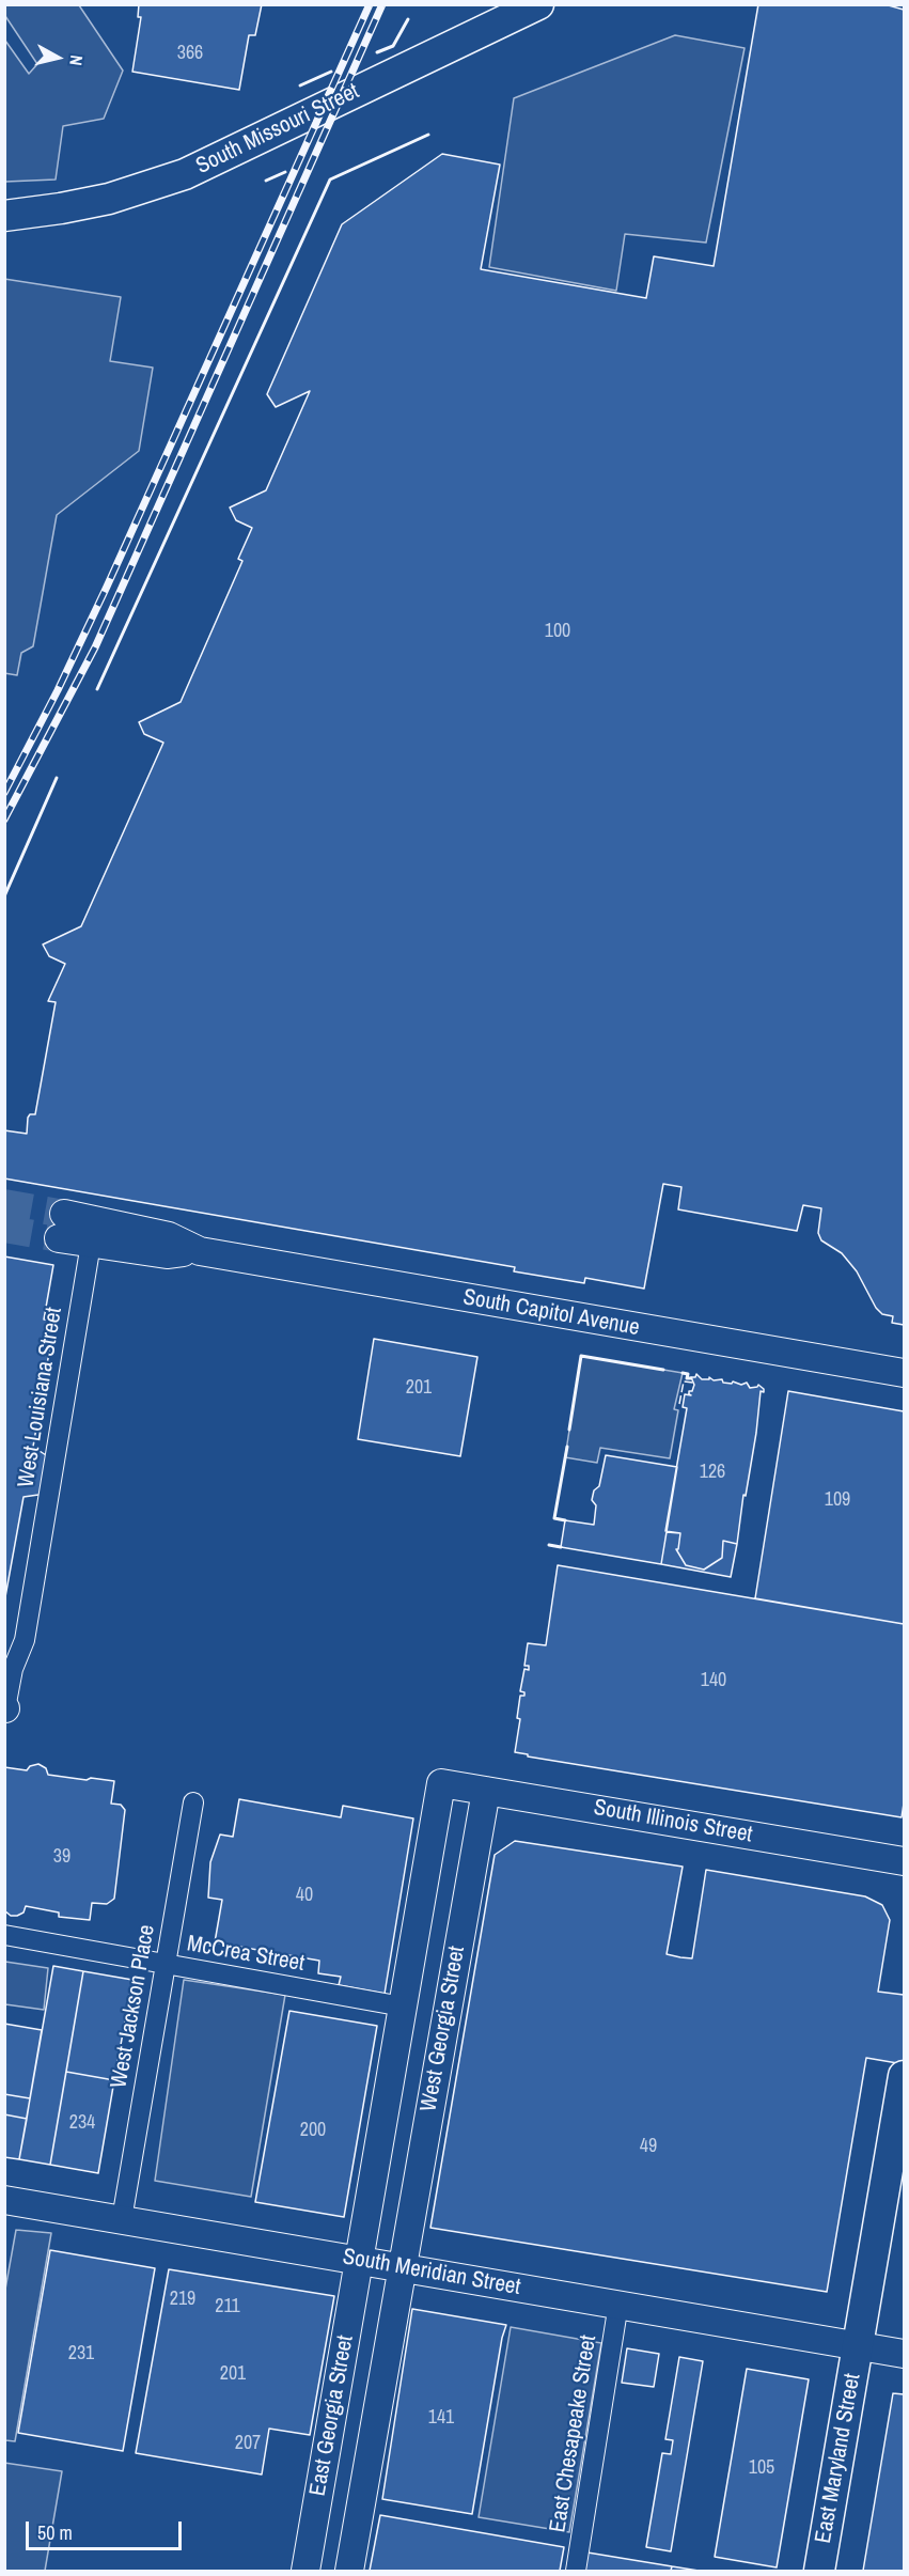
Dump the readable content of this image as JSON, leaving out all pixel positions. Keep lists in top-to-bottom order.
{
  "streets": {
    "main road": [
      "South Missouri Street",
      "South Capitol Avenue",
      "South Illinois Street",
      "West Georgia Street",
      "South Meridian Street",
      "East Georgia Street",
      "East Maryland Street"
    ],
    "street": [
      "West Louisiana Street",
      "McCrea Street",
      "West Jackson Place",
      "East Chesapeake Street"
    ]
  },
  "crossings": [
    ["South Capitol Avenue", "West Louisiana Street"],
    ["South Illinois Street", "West Georgia Street"],
    ["McCrea Street", "West Jackson Place"],
    ["McCrea Street", "West Georgia Street"],
    ["West Jackson Place", "South Meridian Street"],
    ["West Georgia Street", "South Meridian Street"],
    ["West Georgia Street", "East Georgia Street"],
    ["South Meridian Street", "East Georgia Street"],
    ["South Meridian Street", "East Chesapeake Street"],
    ["South Meridian Street", "East Maryland Street"]
  ],
  "house_numbers": [
    "366",
    "100",
    "201",
    "126",
    "109",
    "140",
    "39",
    "40",
    "234",
    "200",
    "49",
    "219",
    "211",
    "231",
    "201",
    "141",
    "207",
    "105"
  ],
  "scale_bar": "50 m",
  "north": "right"
}
